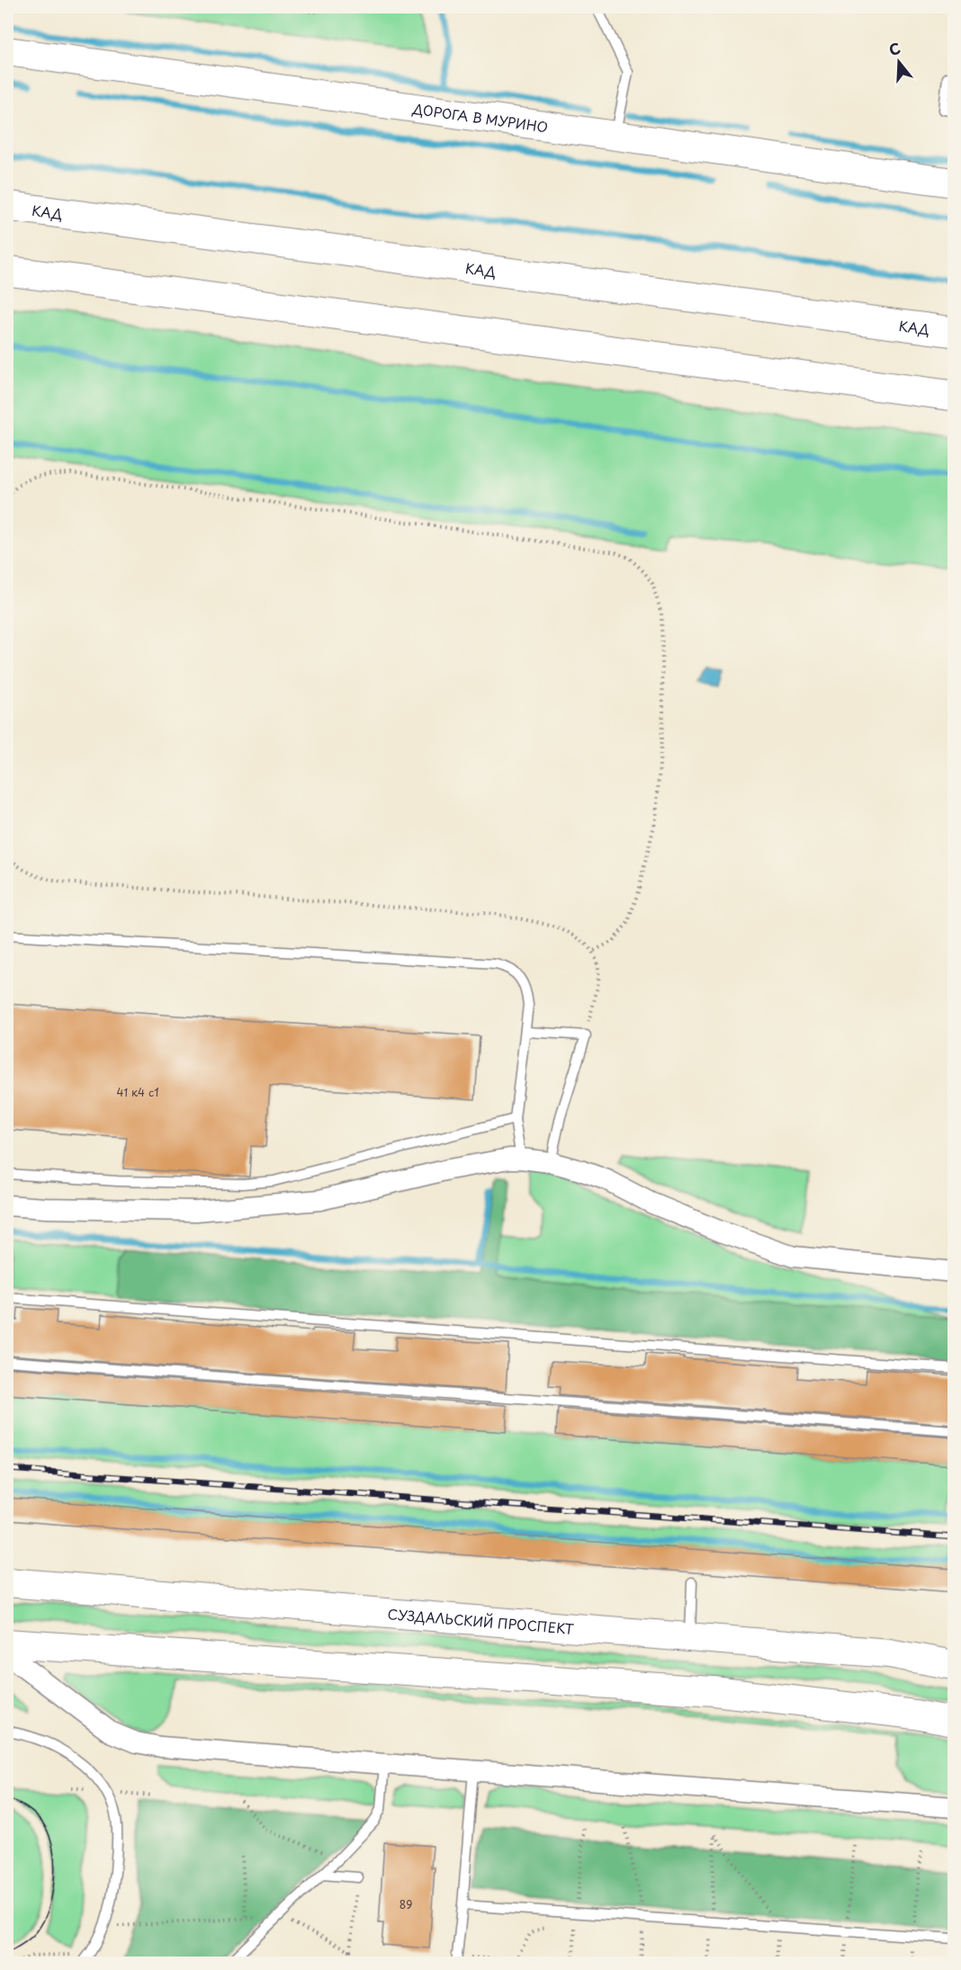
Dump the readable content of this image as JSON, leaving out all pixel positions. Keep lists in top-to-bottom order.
{
  "streets": {
    "highway": ["КАД"],
    "main road": ["ДОРОГА В МУРИНО", "СУЗДАЛЬСКИЙ ПРОСПЕКТ"]
  },
  "house_numbers": ["41 к4 с1", "89"],
  "north": "top"
}
